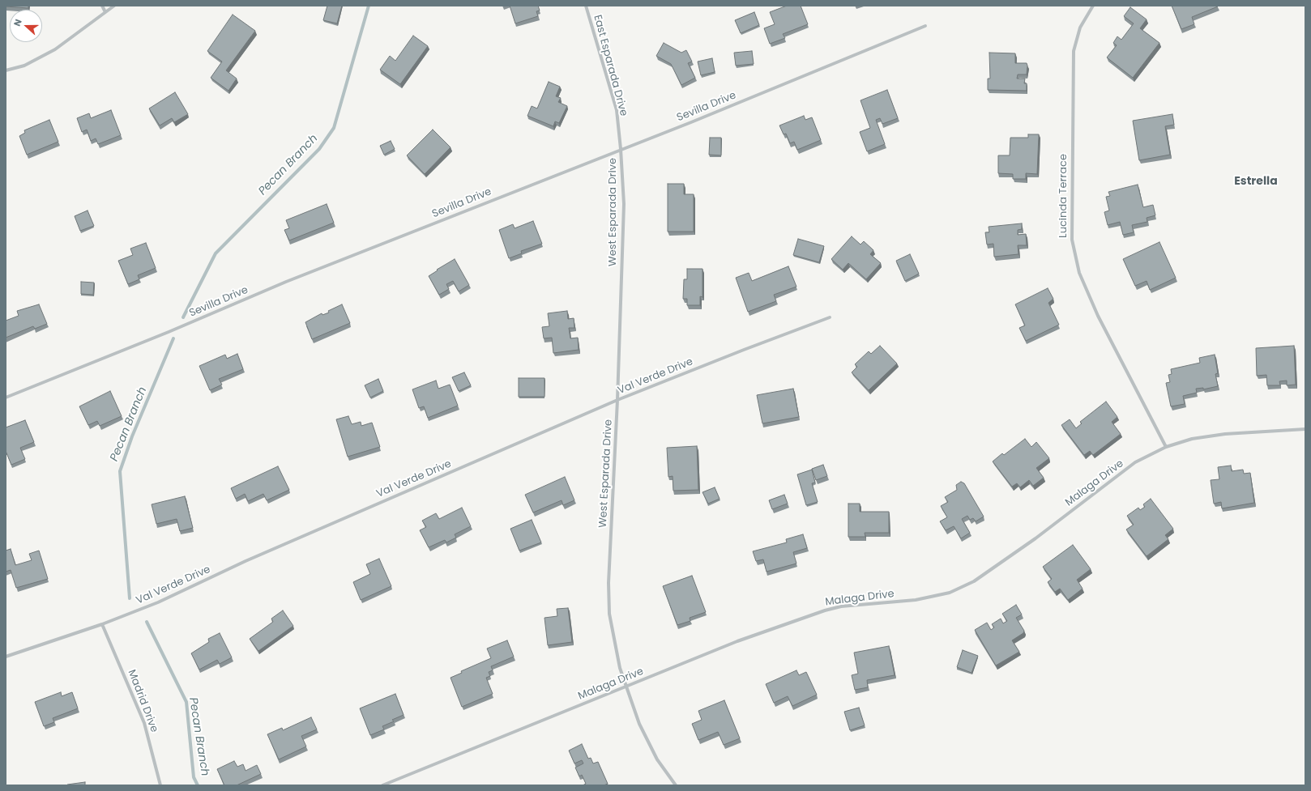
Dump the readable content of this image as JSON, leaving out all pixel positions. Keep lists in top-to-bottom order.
{
  "streets": {
    "street": [
      "East Esparada Drive",
      "Sevilla Drive",
      "Lucinda Terrace",
      "West Esparada Drive",
      "Val Verde Drive",
      "Malaga Drive",
      "Madrid Drive"
    ]
  },
  "crossings": [
    ["East Esparada Drive", "Sevilla Drive"],
    ["East Esparada Drive", "West Esparada Drive"],
    ["Sevilla Drive", "West Esparada Drive"],
    ["Lucinda Terrace", "Malaga Drive"],
    ["West Esparada Drive", "Val Verde Drive"],
    ["West Esparada Drive", "Malaga Drive"],
    ["Val Verde Drive", "Madrid Drive"]
  ],
  "districts": ["Estrella"],
  "water": ["Pecan Branch"],
  "north": "left"
}
